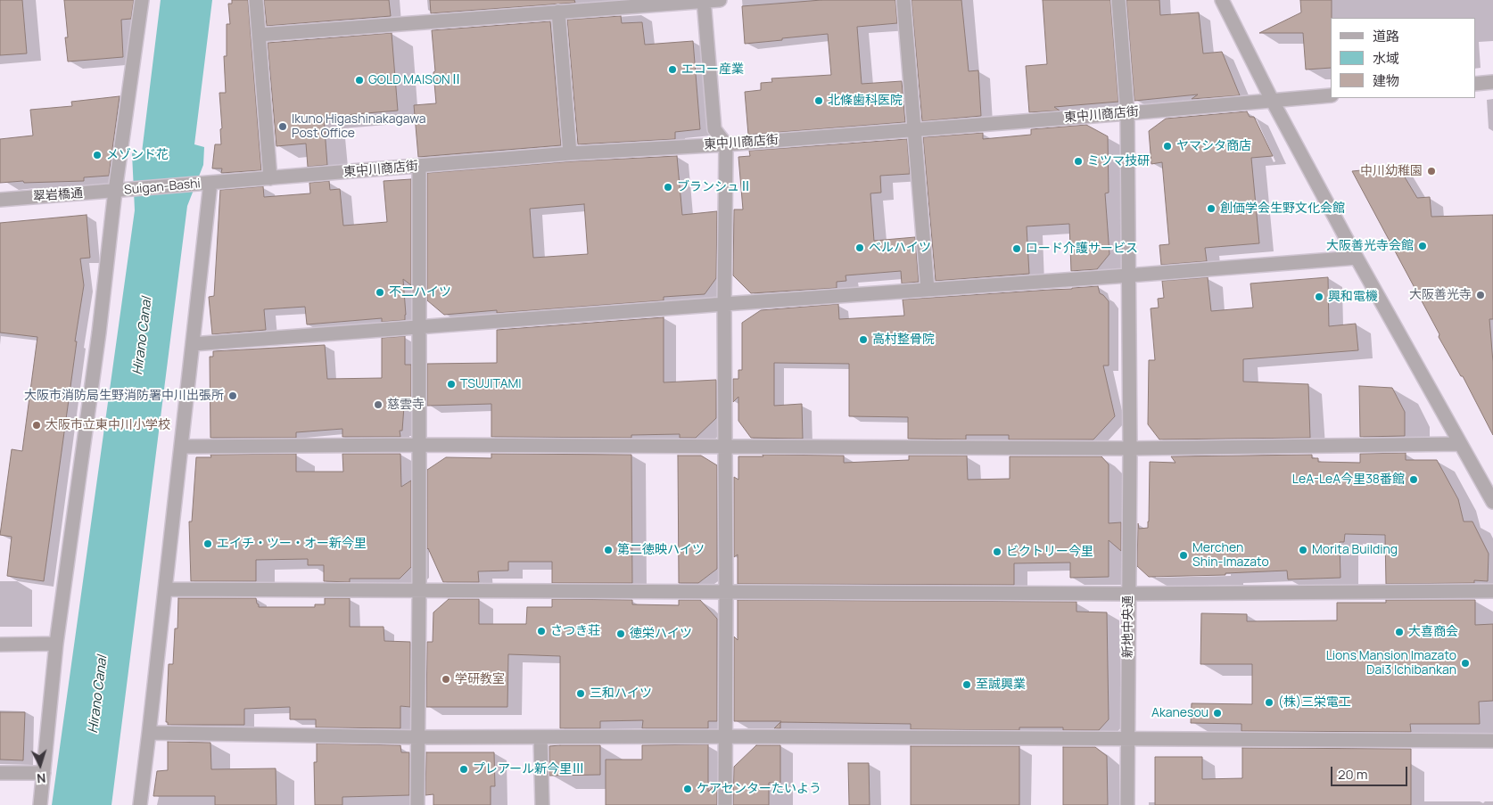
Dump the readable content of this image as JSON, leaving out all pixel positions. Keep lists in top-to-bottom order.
{
  "streets": {
    "street": [
      "東中川商店街",
      "Suigan-Bashi",
      "翠岩橋通",
      "新地中央通"
    ]
  },
  "crossings": [
    ["東中川商店街", "Suigan-Bashi"],
    ["東中川商店街", "新地中央通"],
    ["Suigan-Bashi", "翠岩橋通"]
  ],
  "water": ["Hirano Canal"],
  "places": [
    "エコー産業",
    "GOLD MAISONⅡ",
    "北條歯科医院",
    "Ikuno Higashinakagawa Post Office",
    "ヤマシタ商店",
    "メゾンド花",
    "ミツマ技研",
    "中川幼稚園",
    "ブランシュⅡ",
    "創価学会生野文化会館",
    "大阪善光寺会館",
    "ベルハイツ",
    "ロード介護サービス",
    "不二ハイツ",
    "大阪善光寺",
    "興和電機",
    "高村整骨院",
    "TSUJITAMI",
    "大阪市消防局生野消防署中川出張所",
    "慈雲寺",
    "大阪市立東中川小学校",
    "LeA-LeA今里38番館",
    "エイチ・ツー・オー新今里",
    "第二徳映ハイツ",
    "Morita Building",
    "ビクトリー今里",
    "Merchen Shin-Imazato",
    "さつき荘",
    "大喜商会",
    "徳栄ハイツ",
    "Lions Mansion Imazato Dai3 Ichibankan",
    "学研教室",
    "至誠興業",
    "三和ハイツ",
    "(株)三栄電工",
    "Akanesou",
    "プレアール新今里Ⅲ",
    "ケアセンターたいよう"
  ],
  "legend": ["道路", "水域", "建物"],
  "scale_bar": "20 m",
  "north": "bottom"
}
